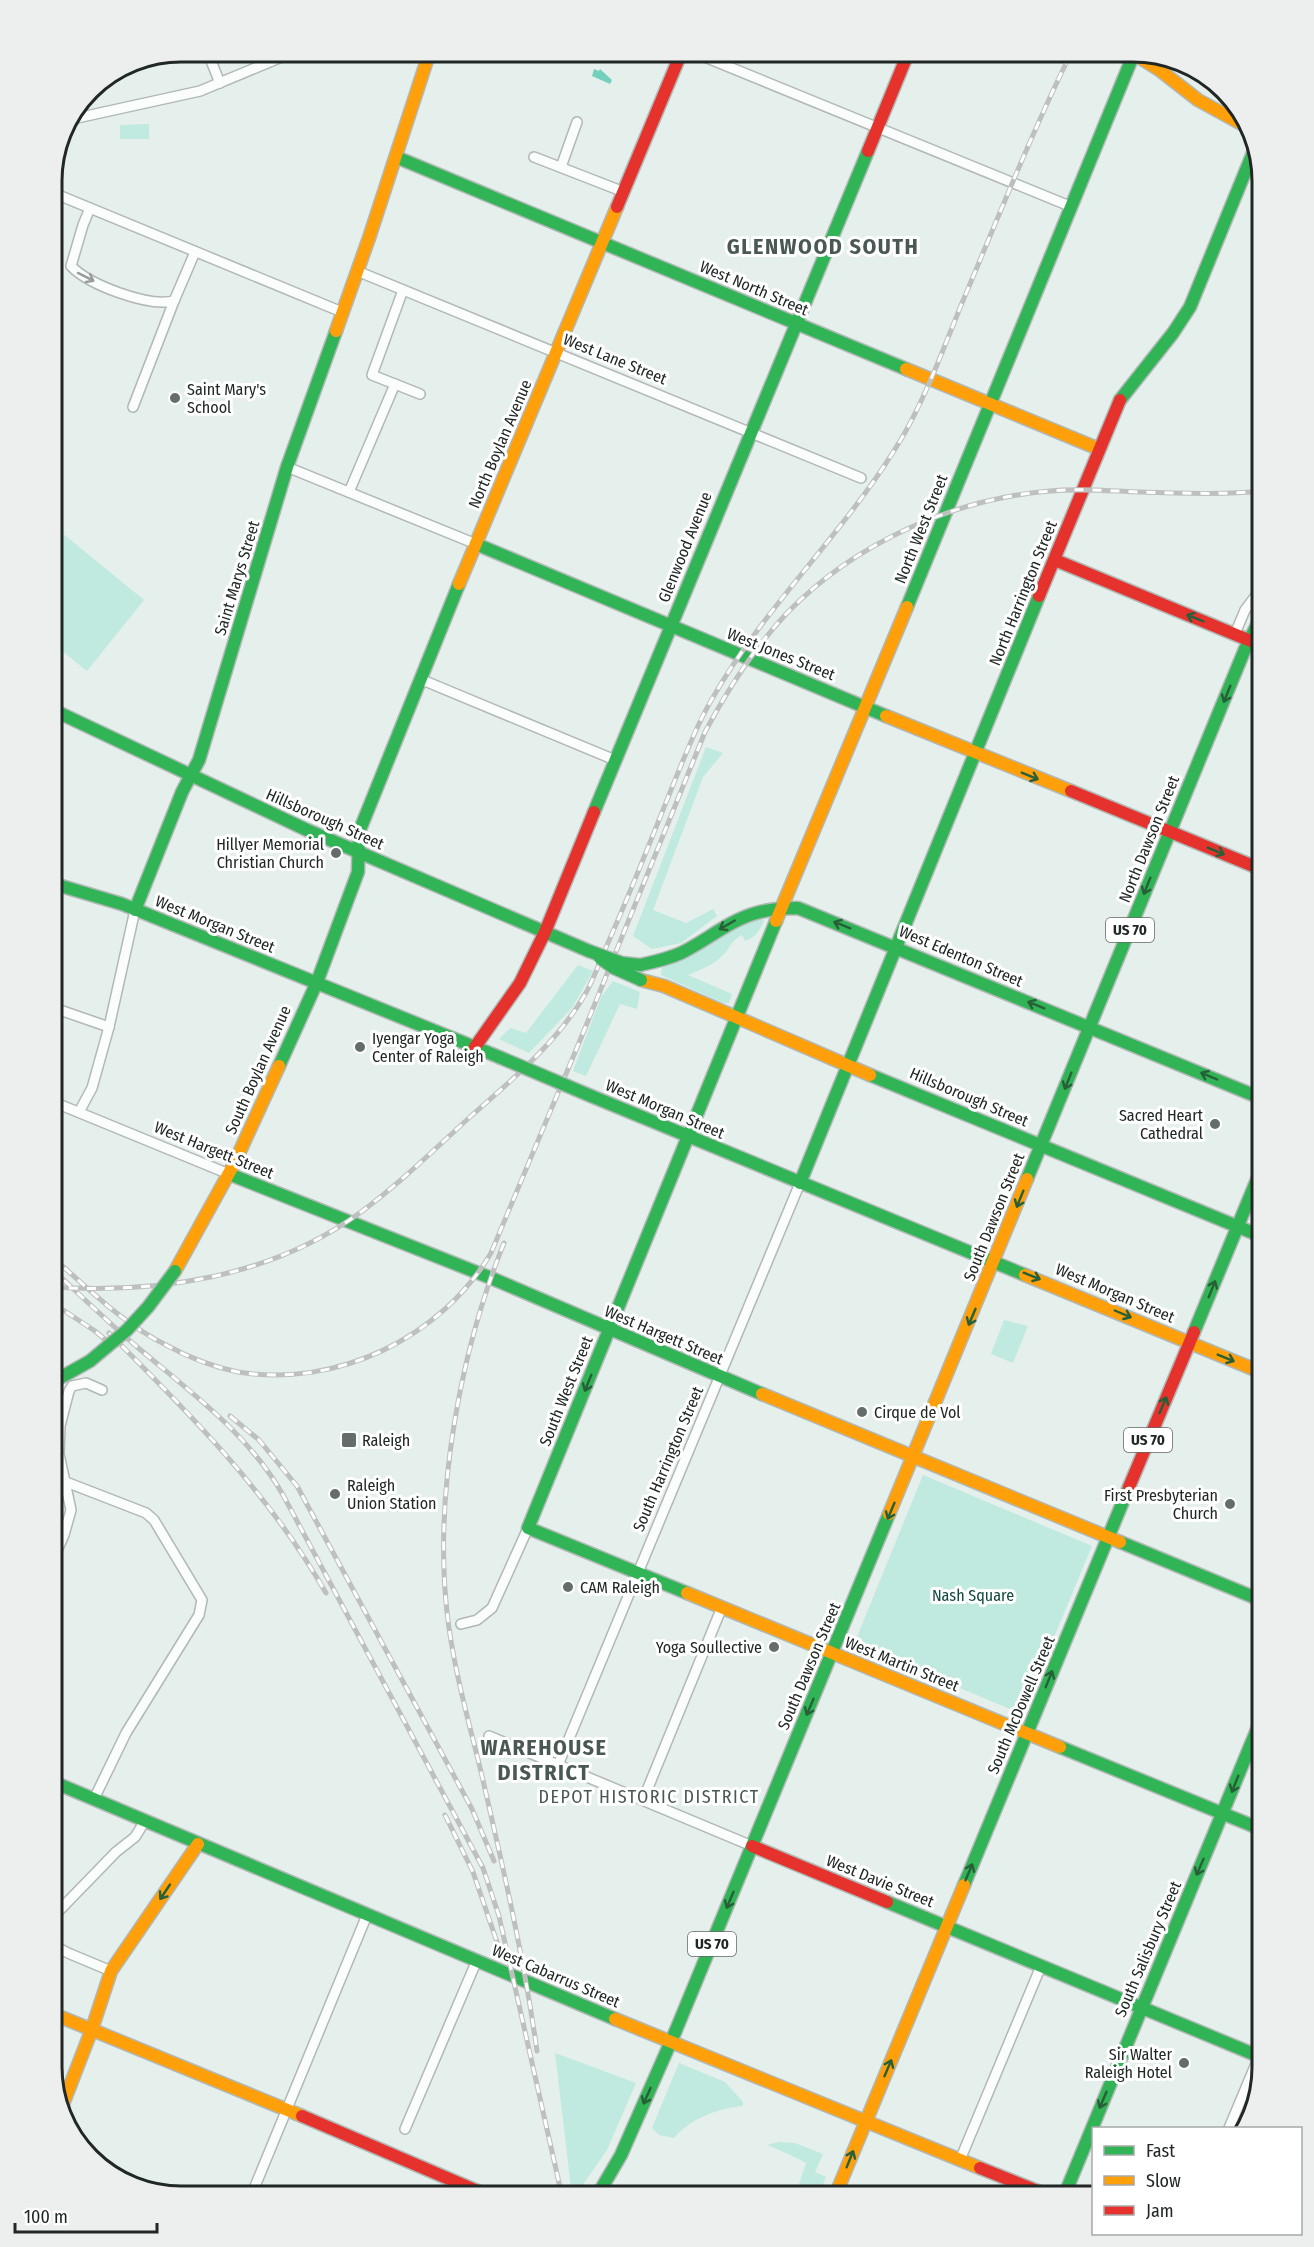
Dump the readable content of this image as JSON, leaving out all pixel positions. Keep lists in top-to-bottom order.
{
  "streets": {
    "street": [
      "West North Street",
      "West Lane Street",
      "North Boylan Avenue",
      "North West Street",
      "Glenwood Avenue",
      "Saint Marys Street",
      "North Harrington Street",
      "West Jones Street",
      "Hillsborough Street",
      "North Dawson Street",
      "West Morgan Street",
      "US 70",
      "West Edenton Street",
      "South Boylan Avenue",
      "West Hargett Street",
      "South Dawson Street",
      "South West Street",
      "South Harrington Street",
      "West Martin Street",
      "South McDowell Street",
      "West Davie Street",
      "South Salisbury Street",
      "West Cabarrus Street"
    ]
  },
  "crossings": [
    ["West North Street", "North Boylan Avenue"],
    ["West North Street", "North West Street"],
    ["West North Street", "Glenwood Avenue"],
    ["West North Street", "Saint Marys Street"],
    ["West North Street", "North Harrington Street"],
    ["West Lane Street", "North Boylan Avenue"],
    ["West Lane Street", "Glenwood Avenue"],
    ["West Lane Street", "Saint Marys Street"],
    ["North Boylan Avenue", "West Jones Street"],
    ["North Boylan Avenue", "Hillsborough Street"],
    ["North Boylan Avenue", "South Boylan Avenue"],
    ["North West Street", "West Jones Street"],
    ["North West Street", "Hillsborough Street"],
    ["North West Street", "West Edenton Street"],
    ["North West Street", "South West Street"],
    ["Glenwood Avenue", "West Jones Street"],
    ["Glenwood Avenue", "Hillsborough Street"],
    ["Glenwood Avenue", "West Morgan Street"],
    ["Saint Marys Street", "West Jones Street"],
    ["Saint Marys Street", "Hillsborough Street"],
    ["Saint Marys Street", "West Morgan Street"],
    ["Saint Marys Street", "West Hargett Street"],
    ["North Harrington Street", "West Jones Street"],
    ["North Harrington Street", "Hillsborough Street"],
    ["North Harrington Street", "West Edenton Street"],
    ["North Harrington Street", "South Harrington Street"],
    ["West Jones Street", "North Dawson Street"],
    ["Hillsborough Street", "North Dawson Street"],
    ["Hillsborough Street", "US 70"],
    ["Hillsborough Street", "West Edenton Street"],
    ["Hillsborough Street", "South Boylan Avenue"],
    ["Hillsborough Street", "South Dawson Street"],
    ["Hillsborough Street", "South West Street"],
    ["Hillsborough Street", "South Harrington Street"],
    ["Hillsborough Street", "South McDowell Street"],
    ["North Dawson Street", "West Edenton Street"],
    ["North Dawson Street", "South Dawson Street"],
    ["West Morgan Street", "South Boylan Avenue"],
    ["West Morgan Street", "South Dawson Street"],
    ["West Morgan Street", "South West Street"],
    ["West Morgan Street", "South Harrington Street"],
    ["West Morgan Street", "South McDowell Street"],
    ["US 70", "South McDowell Street"],
    ["South Boylan Avenue", "West Hargett Street"],
    ["West Hargett Street", "South Dawson Street"],
    ["West Hargett Street", "South West Street"],
    ["West Hargett Street", "South Harrington Street"],
    ["West Hargett Street", "South McDowell Street"],
    ["South Dawson Street", "West Martin Street"],
    ["South Dawson Street", "West Davie Street"],
    ["South Dawson Street", "West Cabarrus Street"],
    ["South West Street", "West Martin Street"],
    ["South Harrington Street", "West Martin Street"],
    ["South Harrington Street", "West Davie Street"],
    ["West Martin Street", "South McDowell Street"],
    ["West Martin Street", "South Salisbury Street"],
    ["South McDowell Street", "West Davie Street"],
    ["South McDowell Street", "West Cabarrus Street"],
    ["West Davie Street", "South Salisbury Street"]
  ],
  "one_way": [
    "North Dawson Street",
    "West Edenton Street",
    "South Dawson Street",
    "South McDowell Street",
    "South Salisbury Street"
  ],
  "districts": ["GLENWOOD SOUTH", "WAREHOUSE DISTRICT", "DEPOT HISTORIC DISTRICT"],
  "parks": ["Nash Square"],
  "places": {
    "other": [
      "Saint Mary's School",
      "Hillyer Memorial Christian Church",
      "Iyengar Yoga Center of Raleigh",
      "Sacred Heart Cathedral",
      "Cirque de Vol",
      "Raleigh Union Station",
      "First Presbyterian Church",
      "CAM Raleigh",
      "Yoga Soullective",
      "Sir Walter Raleigh Hotel"
    ],
    "transit": ["Raleigh"]
  },
  "legend": ["Fast", "Slow", "Jam"],
  "scale_bar": "100 m"
}
